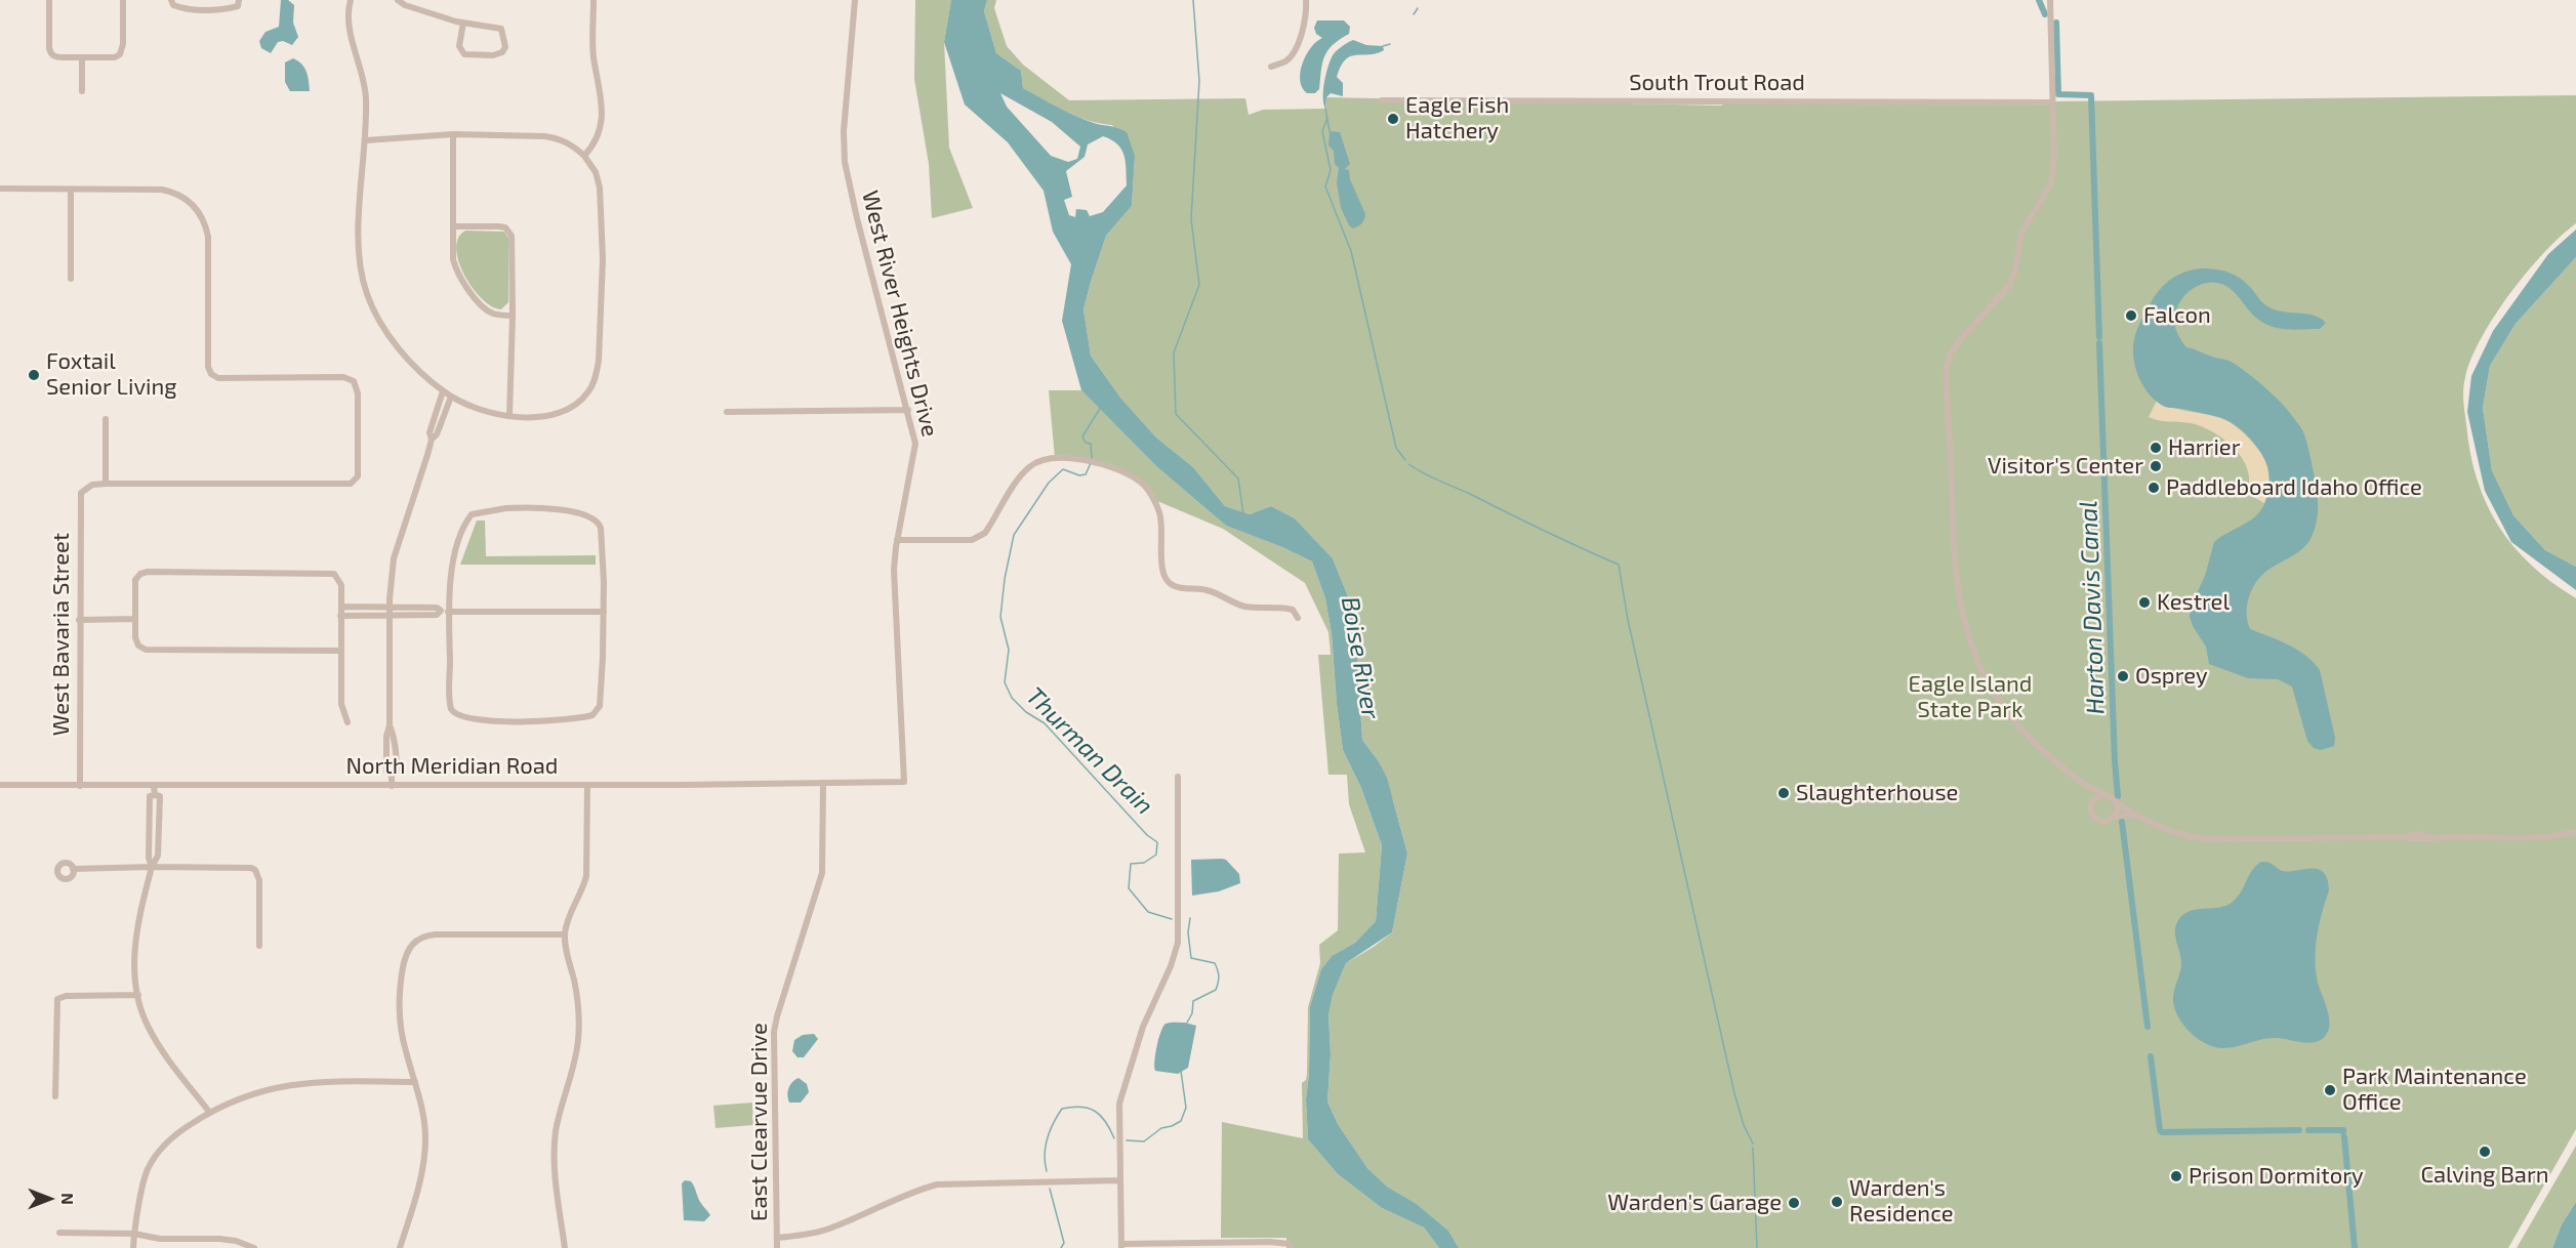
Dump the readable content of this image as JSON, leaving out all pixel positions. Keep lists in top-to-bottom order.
{
  "streets": {
    "street": [
      "South Trout Road",
      "West River Heights Drive",
      "West Bavaria Street",
      "North Meridian Road",
      "East Clearvue Drive"
    ]
  },
  "crossings": [
    ["West River Heights Drive", "North Meridian Road"],
    ["West Bavaria Street", "North Meridian Road"],
    ["North Meridian Road", "East Clearvue Drive"]
  ],
  "water": ["Harton Davis Canal", "Boise River", "Thurman Drain"],
  "parks": ["Eagle Island State Park"],
  "places": [
    "Eagle Fish Hatchery",
    "Falcon",
    "Foxtail Senior Living",
    "Harrier",
    "Visitor's Center",
    "Paddleboard Idaho Office",
    "Kestrel",
    "Osprey",
    "Slaughterhouse",
    "Park Maintenance Office",
    "Calving Barn",
    "Prison Dormitory",
    "Warden's Residence",
    "Warden's Garage"
  ],
  "north": "right"
}
